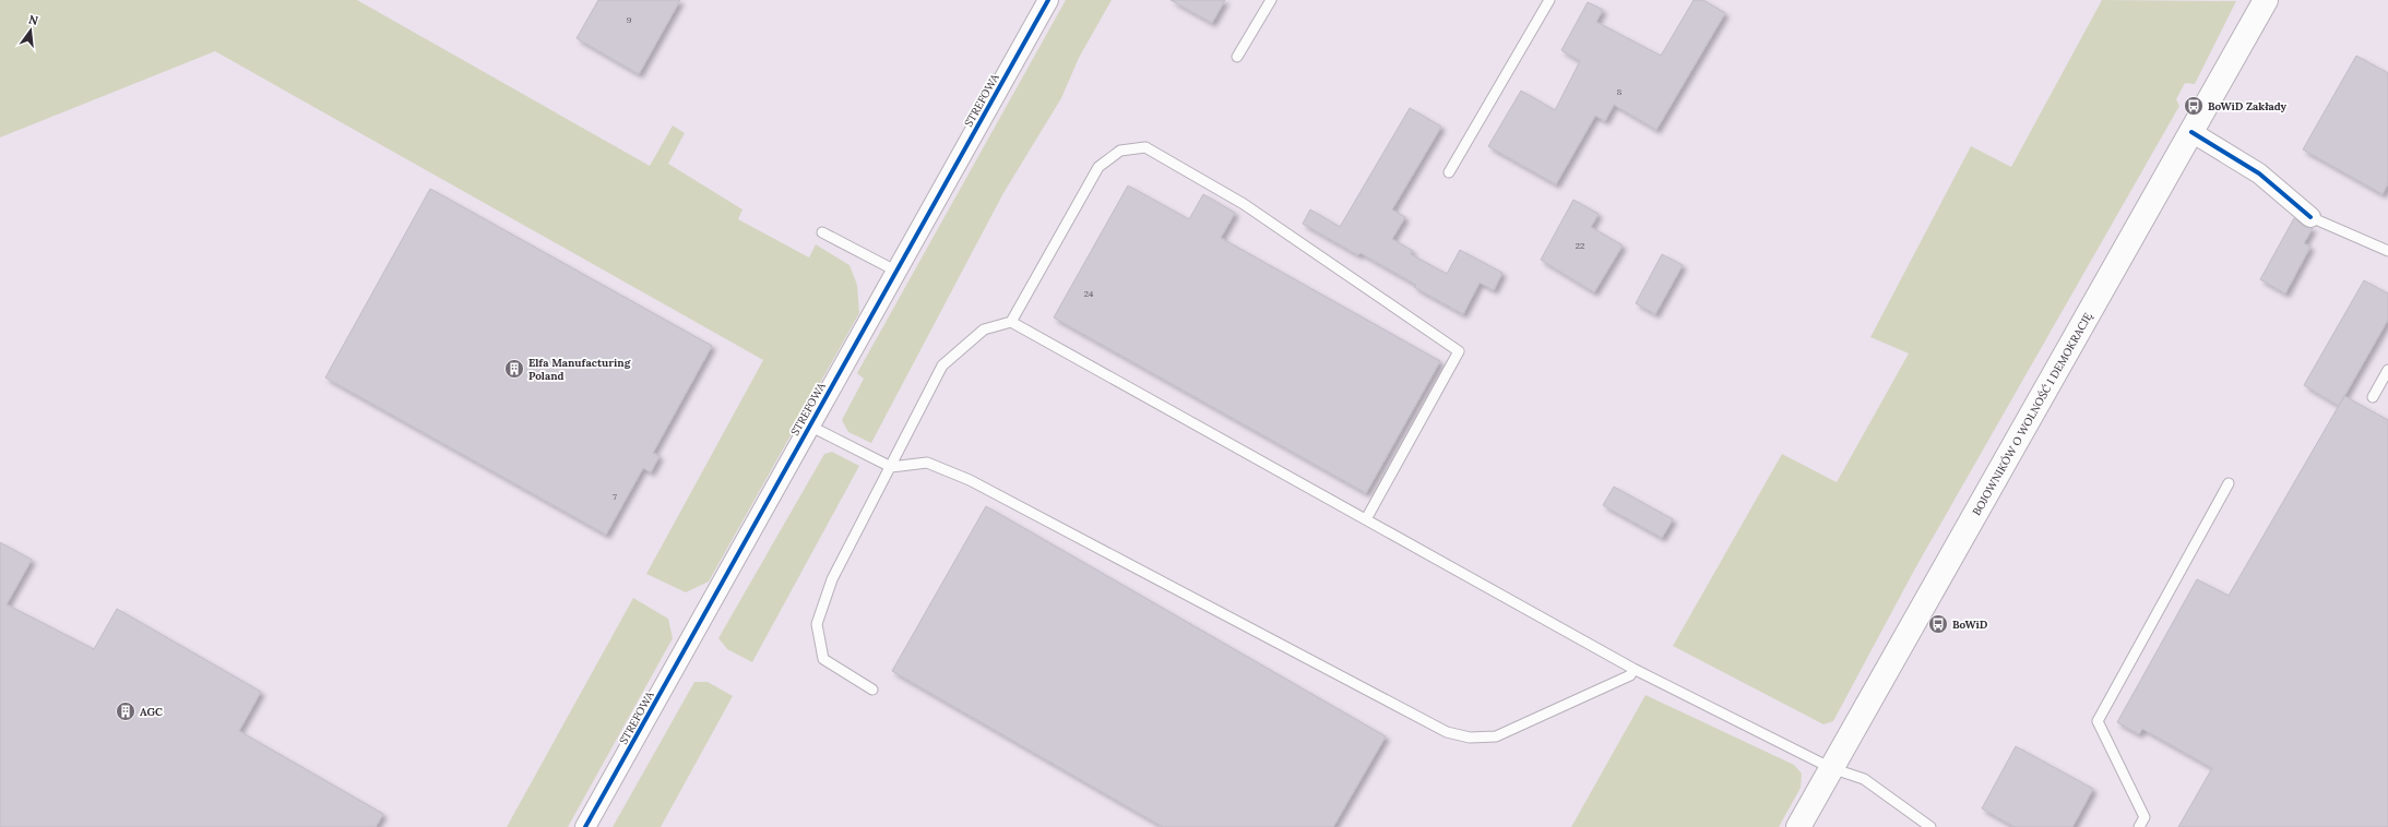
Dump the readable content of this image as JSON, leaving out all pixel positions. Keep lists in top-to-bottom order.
{
  "streets": {
    "main road": ["BOJOWNIKÓW O WOLNOŚĆ I DEMOKRACJĘ"],
    "street": ["STREFOWA"]
  },
  "places": {
    "bus stop": ["BoWiD Zakłady", "BoWiD"],
    "building": ["Elfa Manufacturing Poland", "AGC"]
  },
  "house_numbers": [
    "9",
    "8",
    "22",
    "24",
    "7"
  ],
  "north": "top"
}
